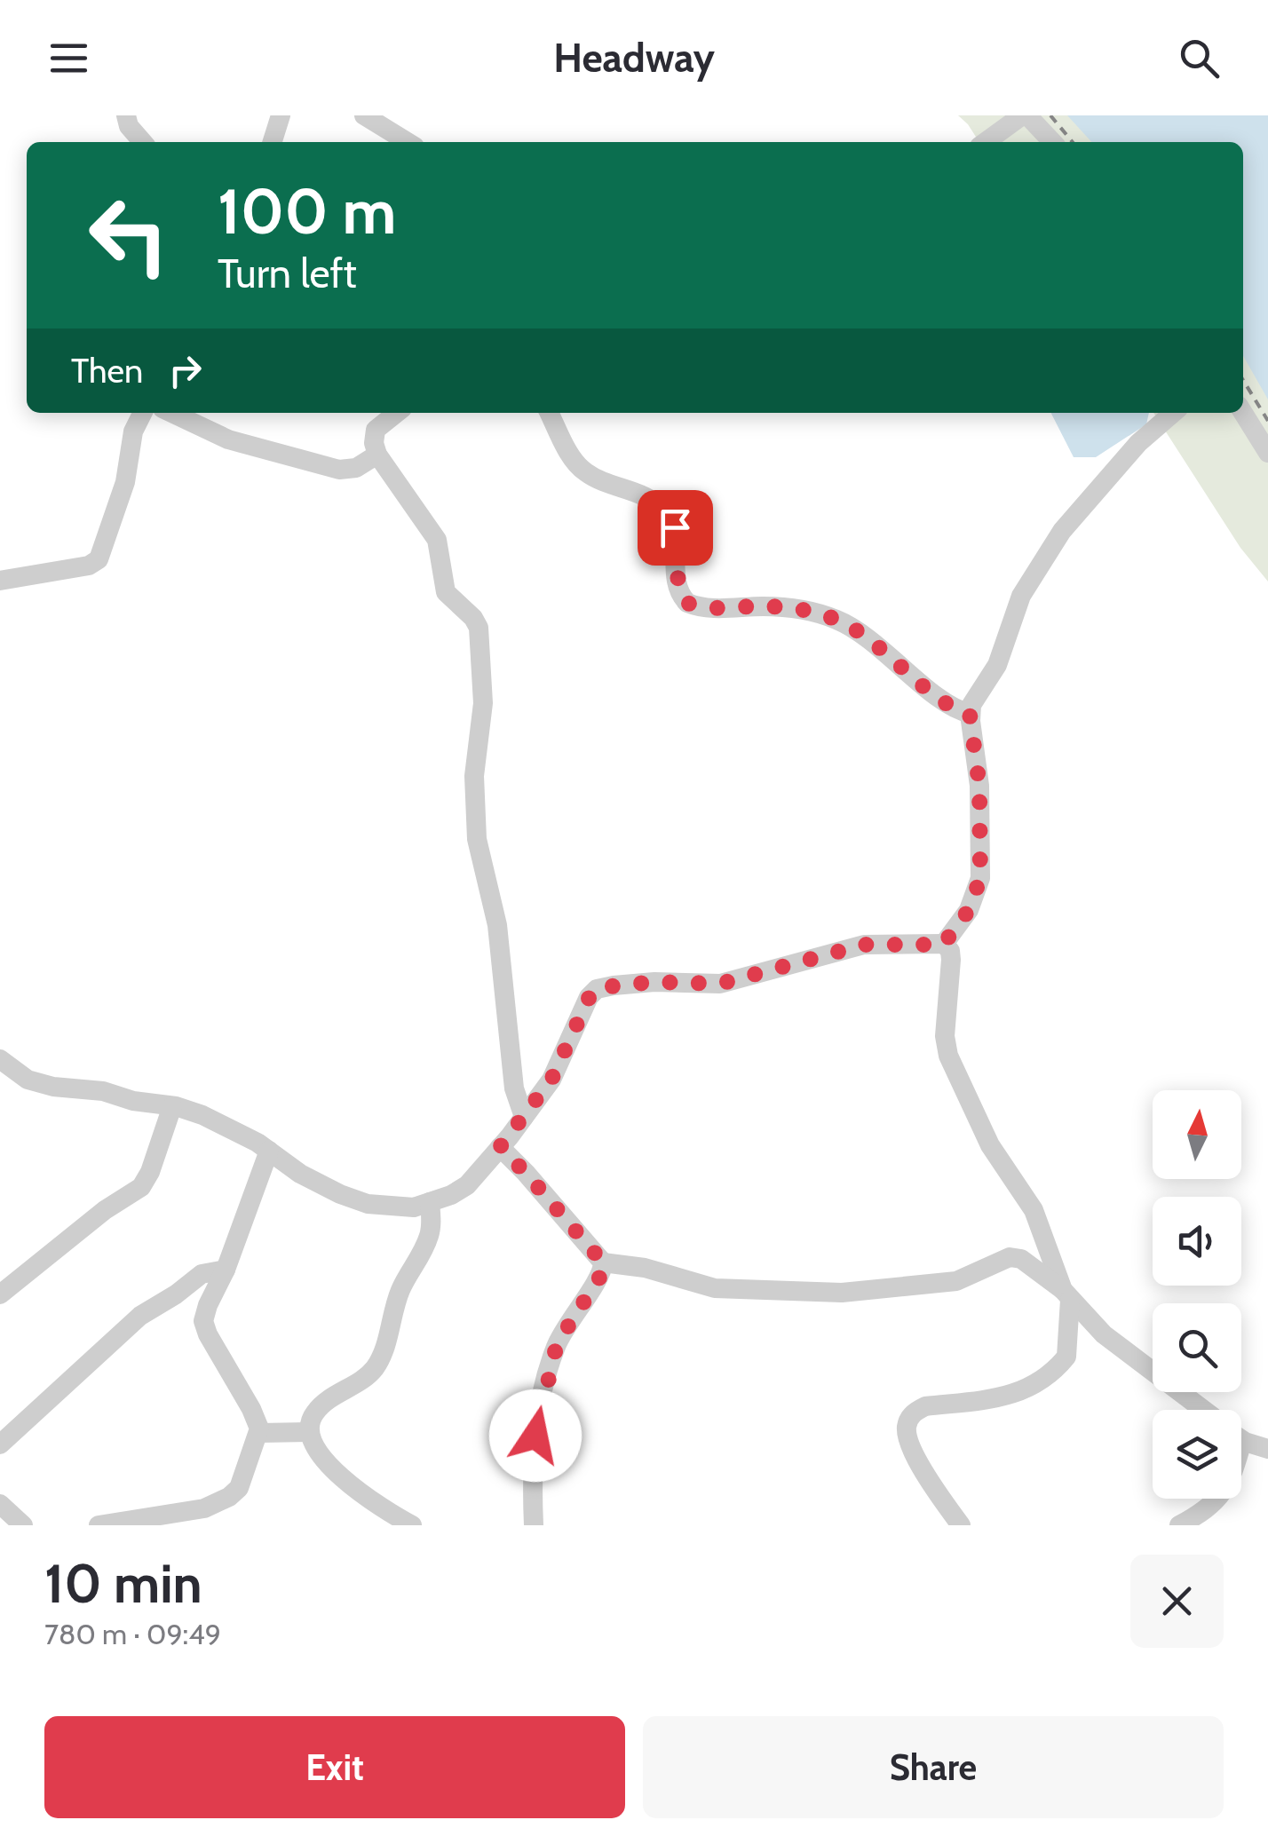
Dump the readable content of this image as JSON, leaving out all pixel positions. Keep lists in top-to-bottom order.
{
  "north": "top",
  "page": {
    "header": "Headway",
    "turn": ["100 m", "Turn left"],
    "then": "Then",
    "heading": ["10 min", "780 m · 09:49"],
    "buttons": ["Exit", "Share"]
  }
}
